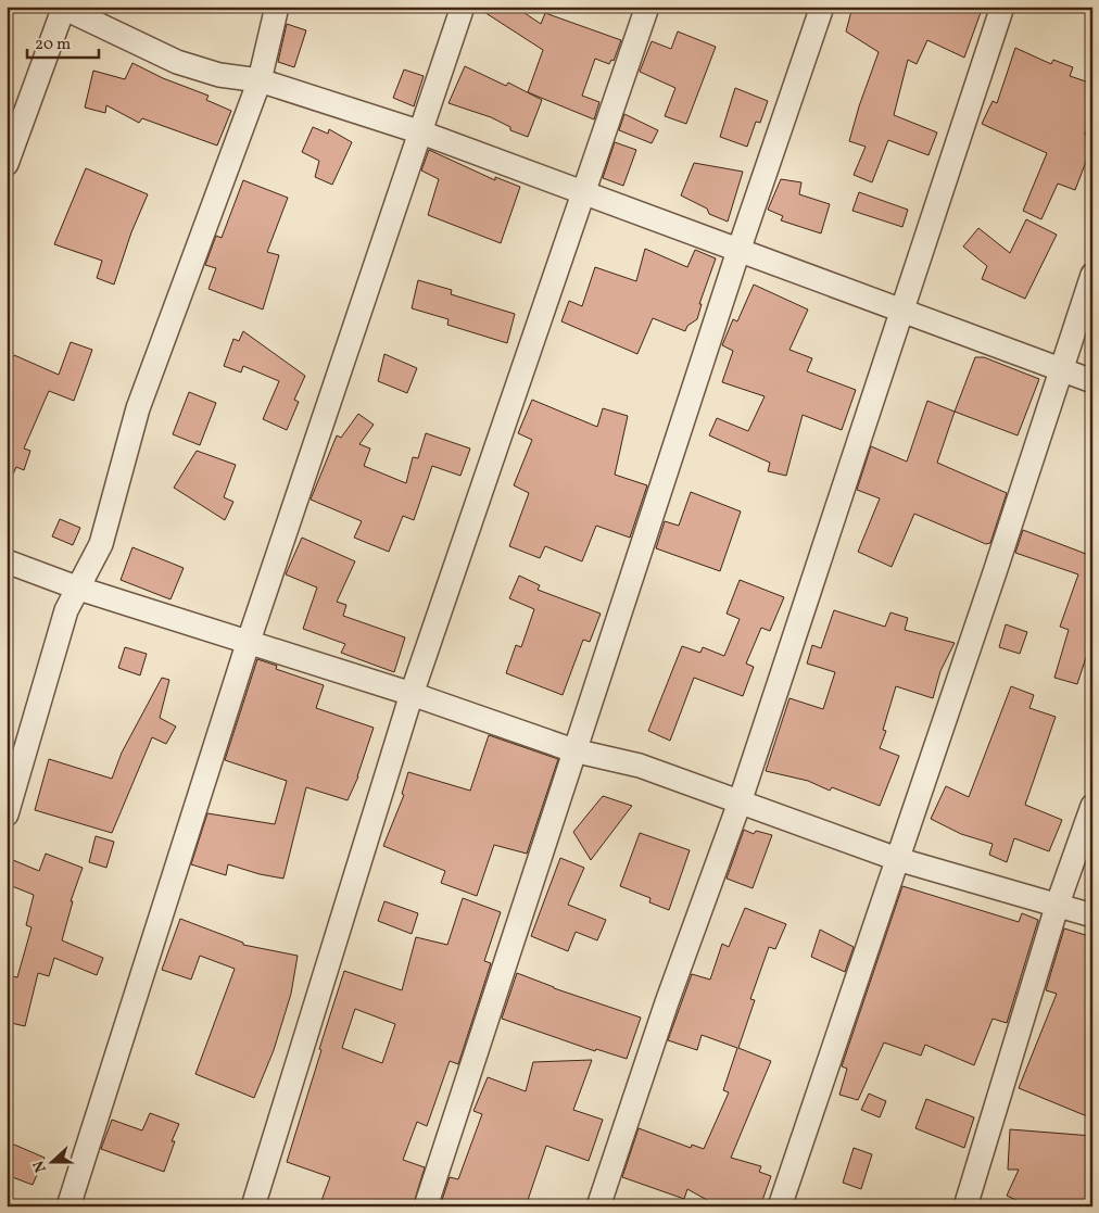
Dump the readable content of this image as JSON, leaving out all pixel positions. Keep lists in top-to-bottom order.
{
  "scale_bar": "20 m",
  "north": "left"
}
